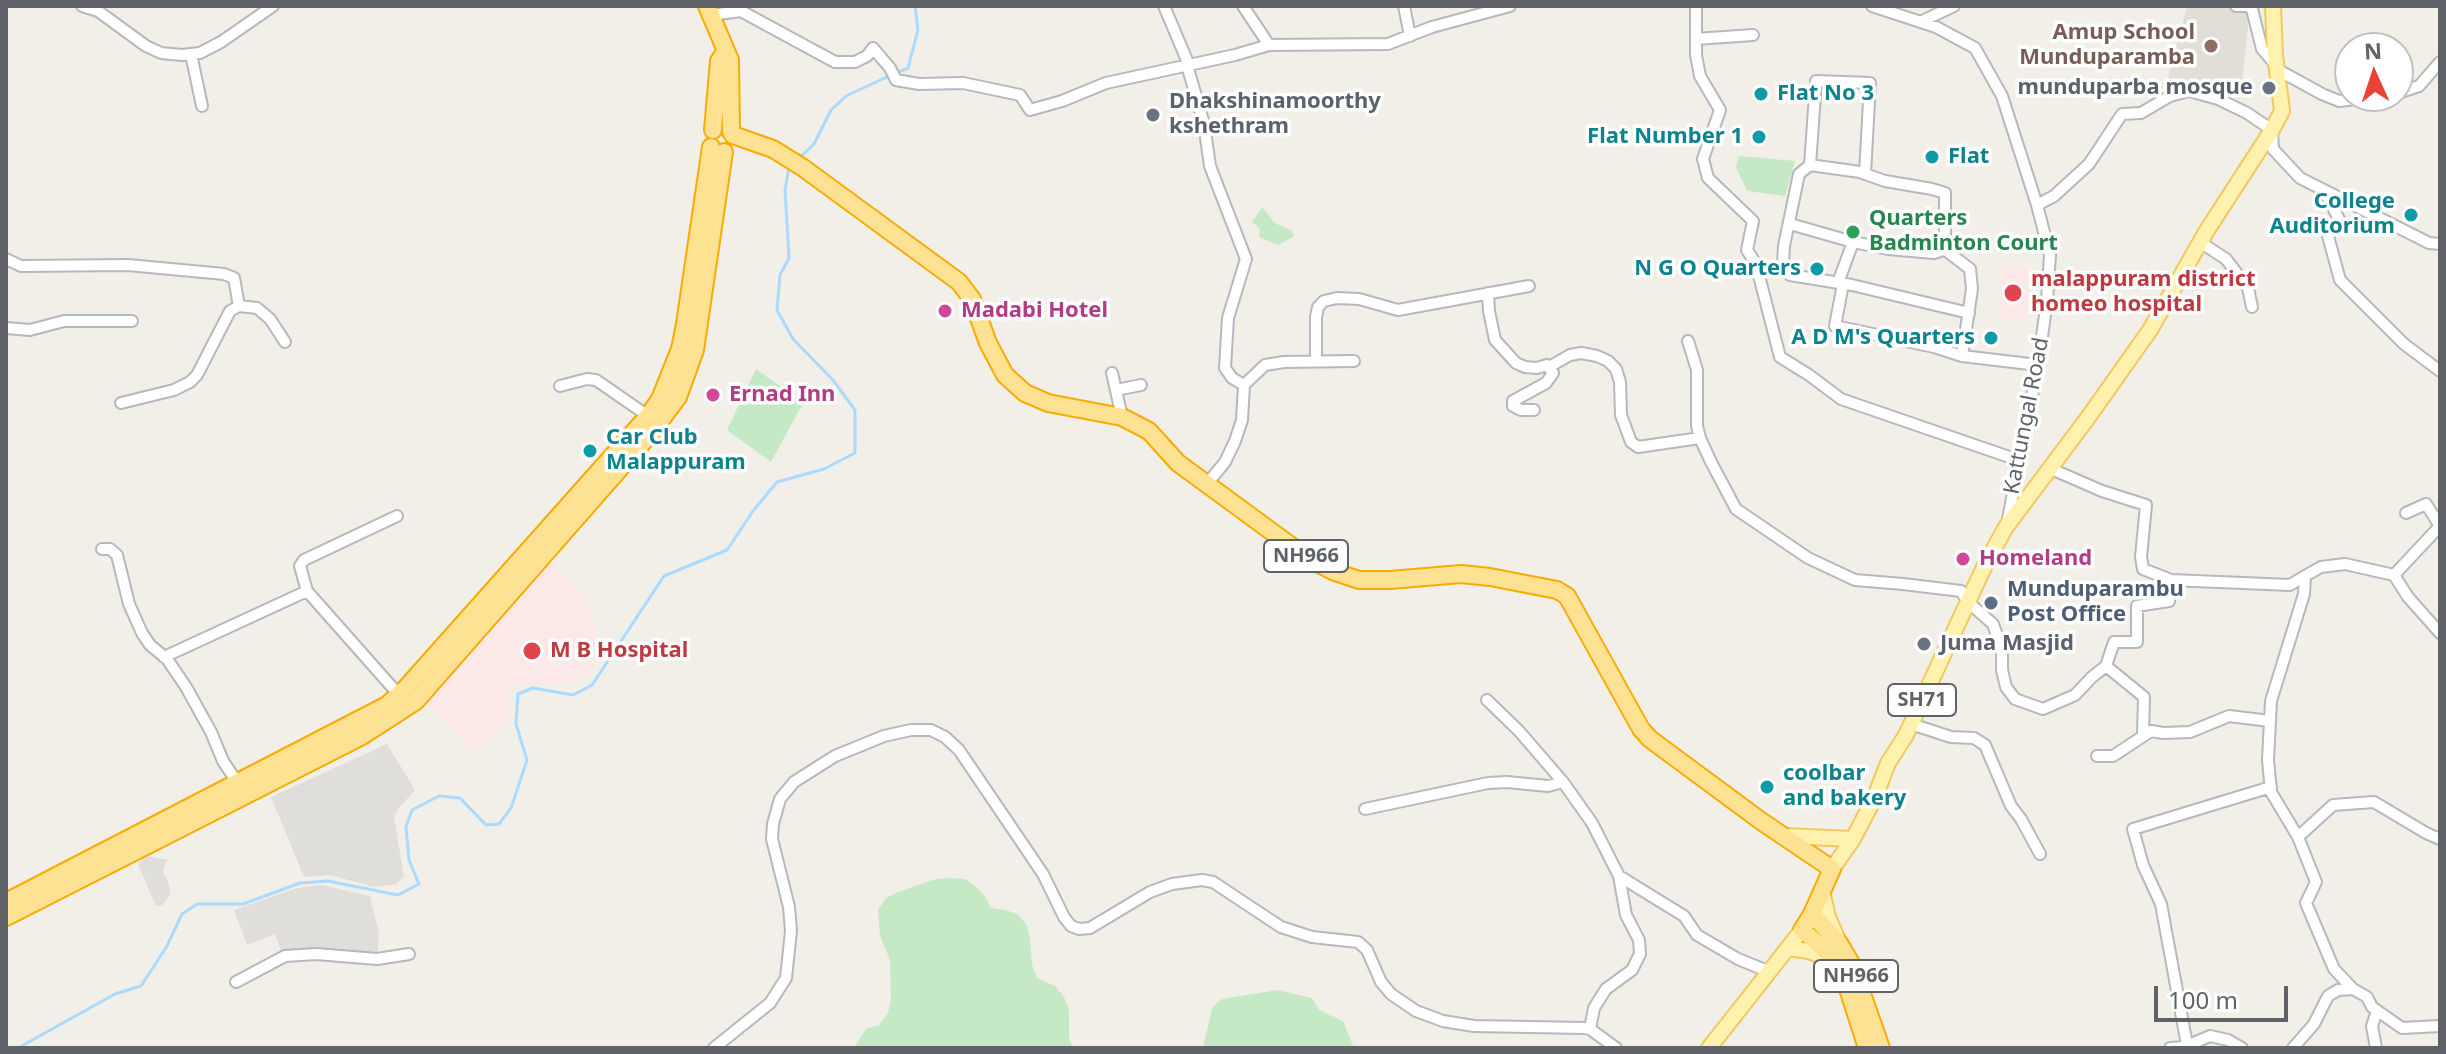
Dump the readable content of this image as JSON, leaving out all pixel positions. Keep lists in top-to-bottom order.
{
  "streets": {
    "highway": ["NH966"],
    "main road": ["SH71"],
    "street": ["Kattungal Road"]
  },
  "crossings": [
    ["Kattungal Road", "SH71"],
    ["NH966", "SH71"]
  ],
  "places": [
    "Amup School Munduparamba",
    "munduparba mosque",
    "Flat No 3",
    "Dhakshinamoorthy kshethram",
    "Flat Number 1",
    "Flat",
    "College Auditorium",
    "Quarters Badminton Court",
    "N G O Quarters",
    "malappuram district homeo hospital",
    "Madabi Hotel",
    "A D M's Quarters",
    "Ernad Inn",
    "Car Club Malappuram",
    "Homeland",
    "Munduparambu Post Office",
    "Juma Masjid",
    "M B Hospital",
    "coolbar and bakery"
  ],
  "scale_bar": "100 m",
  "north": "top"
}
